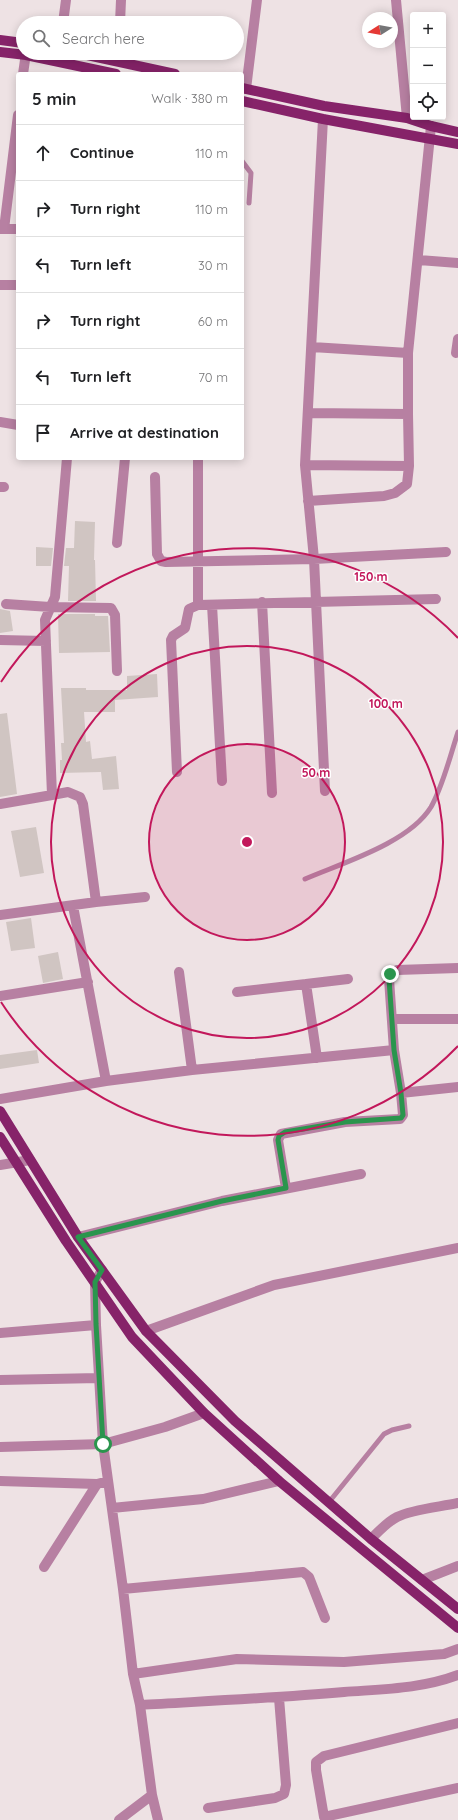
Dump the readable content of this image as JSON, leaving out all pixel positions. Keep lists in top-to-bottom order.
{
  "north": "left",
  "page": {
    "map_buttons": ["+", "−"],
    "search": "Search here",
    "heading": ["5 min", "Walk · 380 m"],
    "list": [
      ["Continue", "110 m"],
      ["Turn right", "110 m"],
      ["Turn left", "30 m"],
      ["Turn right", "60 m"],
      ["Turn left", "70 m"],
      "Arrive at destination"
    ]
  },
  "rings": ["150 m", "100 m", "50 m"]
}
